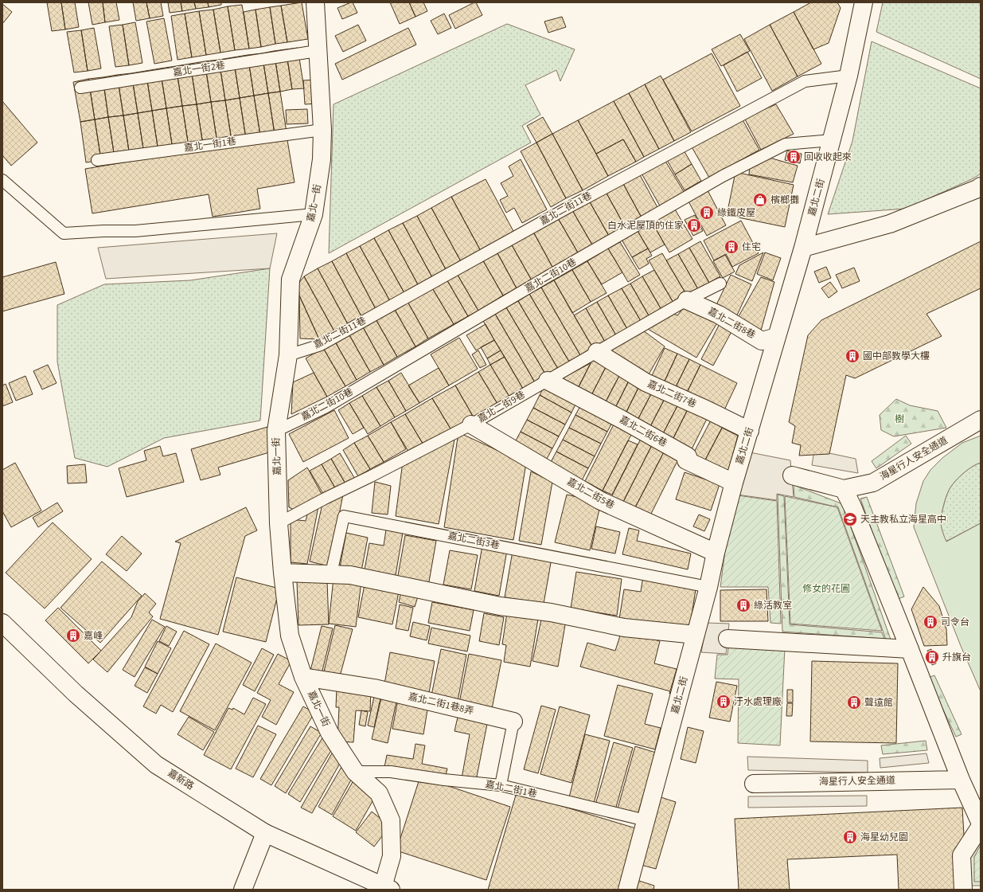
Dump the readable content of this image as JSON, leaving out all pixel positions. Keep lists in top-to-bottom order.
{
  "streets": {
    "street": [
      "嘉北二街",
      "嘉北一街",
      "嘉北二街8巷",
      "嘉北二街7巷",
      "嘉北二街6巷",
      "海星行人安全通道",
      "嘉北二街5巷",
      "嘉北二街1巷8弄",
      "嘉新路"
    ],
    "lane": [
      "嘉北一街2巷",
      "嘉北一街1巷",
      "嘉北二街11巷",
      "嘉北二街10巷",
      "嘉北二街9巷",
      "嘉北二街3巷",
      "嘉北二街1巷"
    ]
  },
  "crossings": [
    ["嘉北一街2巷", "嘉北一街"],
    ["嘉北一街1巷", "嘉北一街"],
    ["嘉北二街", "嘉北二街11巷"],
    ["嘉北二街", "嘉北二街10巷"],
    ["嘉北二街", "嘉北二街8巷"],
    ["嘉北二街", "嘉北二街7巷"],
    ["嘉北二街", "嘉北二街6巷"],
    ["嘉北二街", "嘉北二街5巷"],
    ["嘉北二街", "嘉北二街3巷"],
    ["嘉北二街", "嘉北二街1巷"],
    ["嘉北一街", "嘉北二街11巷"],
    ["嘉北一街", "嘉北二街10巷"],
    ["嘉北一街", "嘉北二街9巷"],
    ["嘉北一街", "嘉北二街3巷"],
    ["嘉北一街", "嘉北二街1巷8弄"],
    ["嘉北一街", "嘉新路"],
    ["嘉北一街", "嘉北二街1巷"],
    ["嘉北二街8巷", "嘉北二街9巷"],
    ["嘉北二街7巷", "嘉北二街9巷"],
    ["嘉北二街9巷", "嘉北二街6巷"],
    ["嘉北二街9巷", "嘉北二街5巷"],
    ["嘉北二街1巷8弄", "嘉北二街1巷"]
  ],
  "parks": ["樹", "修女的花圃"],
  "places": {
    "building": [
      "回收收起來",
      "綠鐵皮屋",
      "白水泥屋頂的住家",
      "住宅",
      "國中部教學大樓",
      "綠活教室",
      "司令台",
      "嘉峰",
      "升旗台",
      "汙水處理廠",
      "聲遠館",
      "海星幼兒園"
    ],
    "shop": ["檳榔攤"],
    "school or university": ["天主教私立海星高中"]
  }
}
